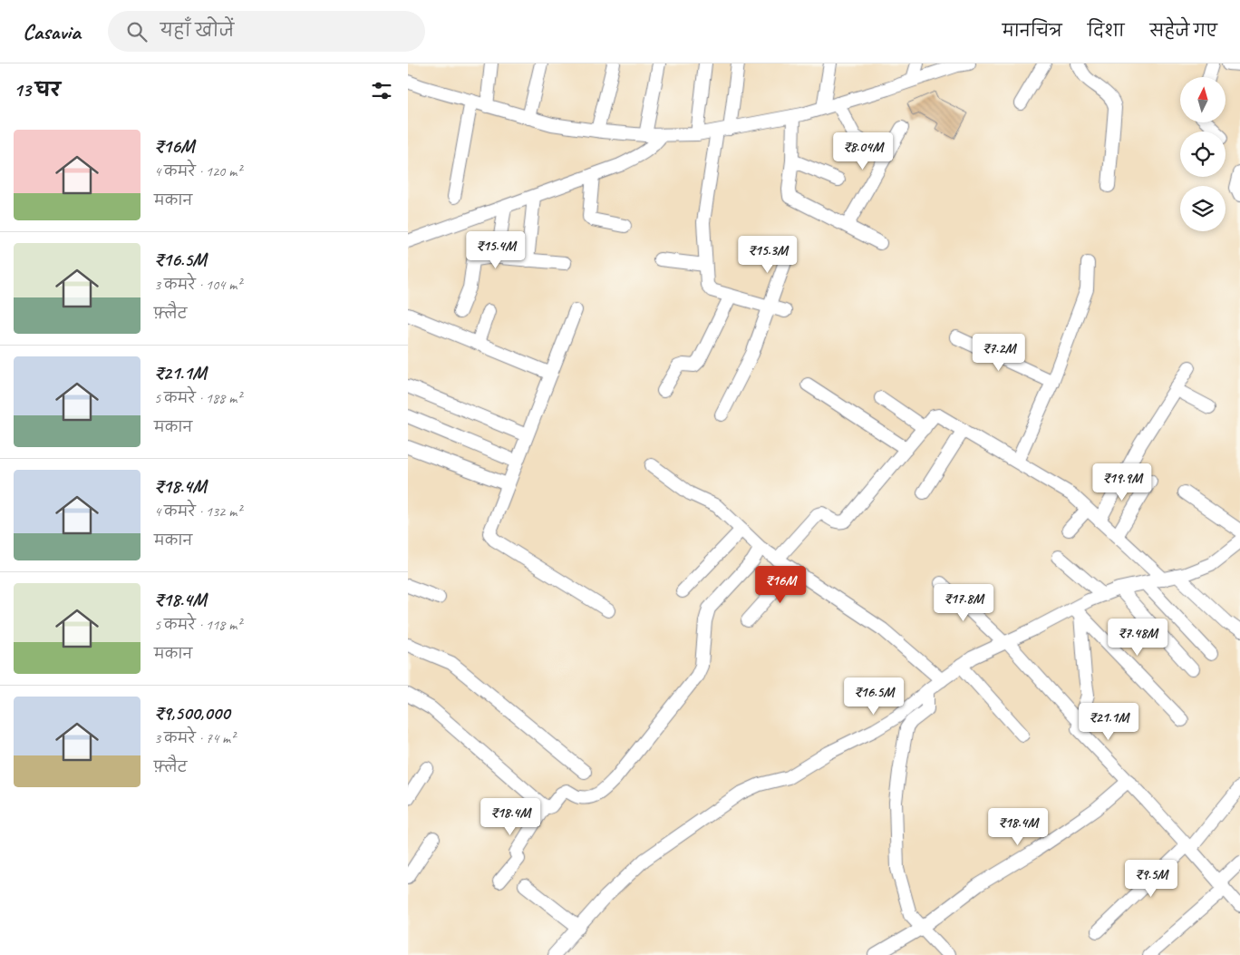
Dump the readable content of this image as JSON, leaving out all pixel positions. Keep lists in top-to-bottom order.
{
  "north": "top",
  "page": {
    "header": "Casavia",
    "search": "यहाँ खोजें",
    "nav": ["मानचित्र", "दिशा", "सहेजे गए"],
    "heading": "13 घर",
    "list": [
      {
        "name": "₹16M",
        "note": "4 कमरे · 120 m² · मकान"
      },
      {
        "name": "₹16.5M",
        "note": "3 कमरे · 104 m² · फ़्लैट"
      },
      {
        "name": "₹21.1M",
        "note": "5 कमरे · 188 m² · मकान"
      },
      {
        "name": "₹18.4M",
        "note": "4 कमरे · 132 m² · मकान"
      },
      {
        "name": "₹18.4M",
        "note": "5 कमरे · 118 m² · मकान"
      },
      {
        "name": "₹9,500,000",
        "note": "3 कमरे · 74 m² · फ़्लैट"
      }
    ],
    "price": [
      "₹8.04M",
      "₹15.4M",
      "₹15.3M",
      "₹7.2M",
      "₹19.9M",
      "₹16M",
      "₹17.8M",
      "₹7.48M",
      "₹16.5M",
      "₹21.1M",
      "₹18.4M",
      "₹18.4M",
      "₹9.5M"
    ]
  }
}
